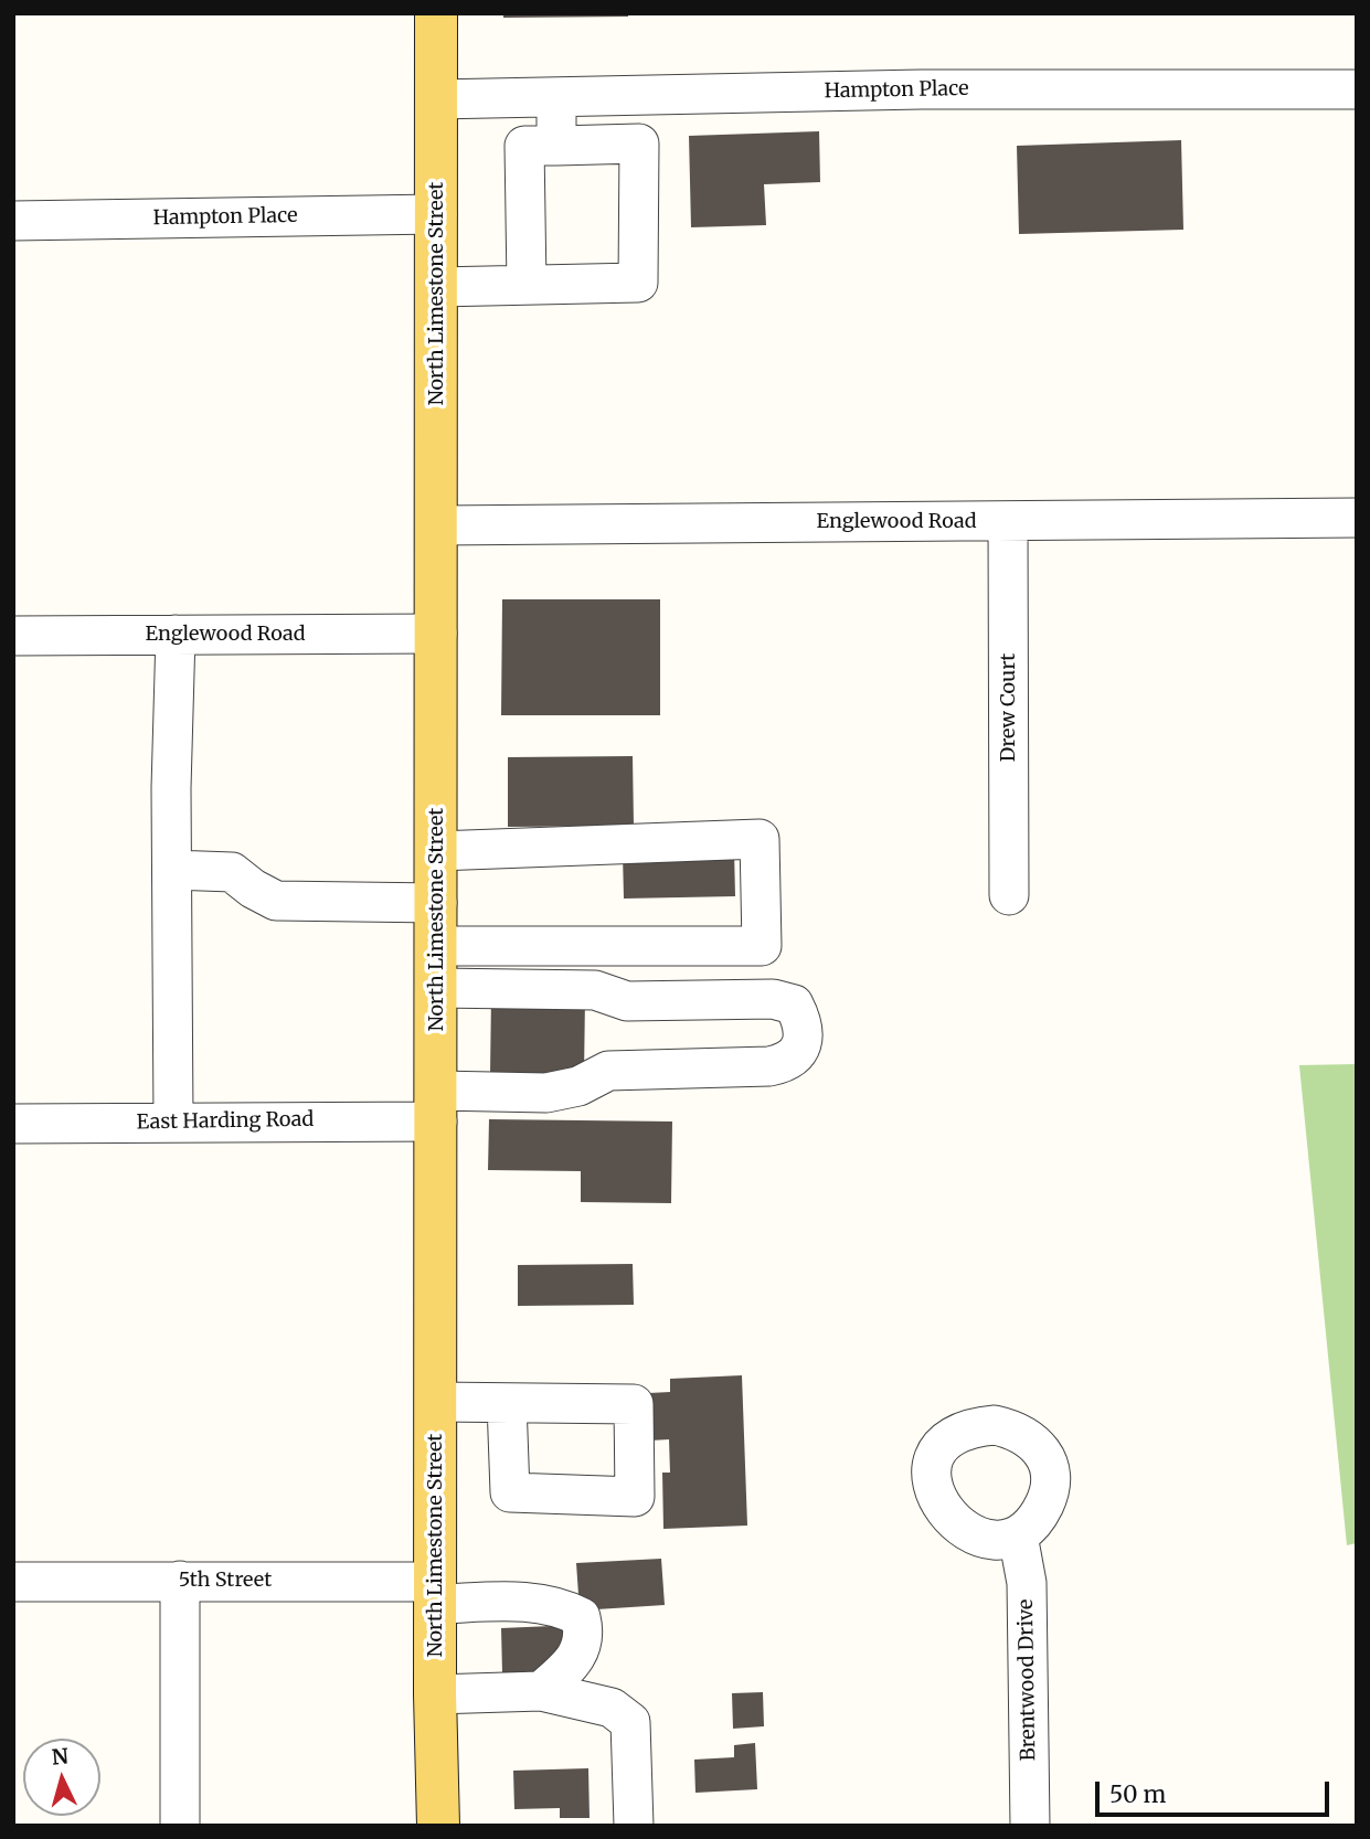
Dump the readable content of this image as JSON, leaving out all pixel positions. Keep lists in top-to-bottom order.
{
  "streets": {
    "main road": ["North Limestone Street"],
    "street": [
      "Hampton Place",
      "Englewood Road",
      "Drew Court",
      "East Harding Road",
      "5th Street",
      "Brentwood Drive"
    ]
  },
  "crossings": [
    ["Hampton Place", "North Limestone Street"],
    ["North Limestone Street", "Englewood Road"],
    ["North Limestone Street", "East Harding Road"],
    ["North Limestone Street", "5th Street"],
    ["Englewood Road", "Drew Court"]
  ],
  "scale_bar": "50 m",
  "north": "top"
}
